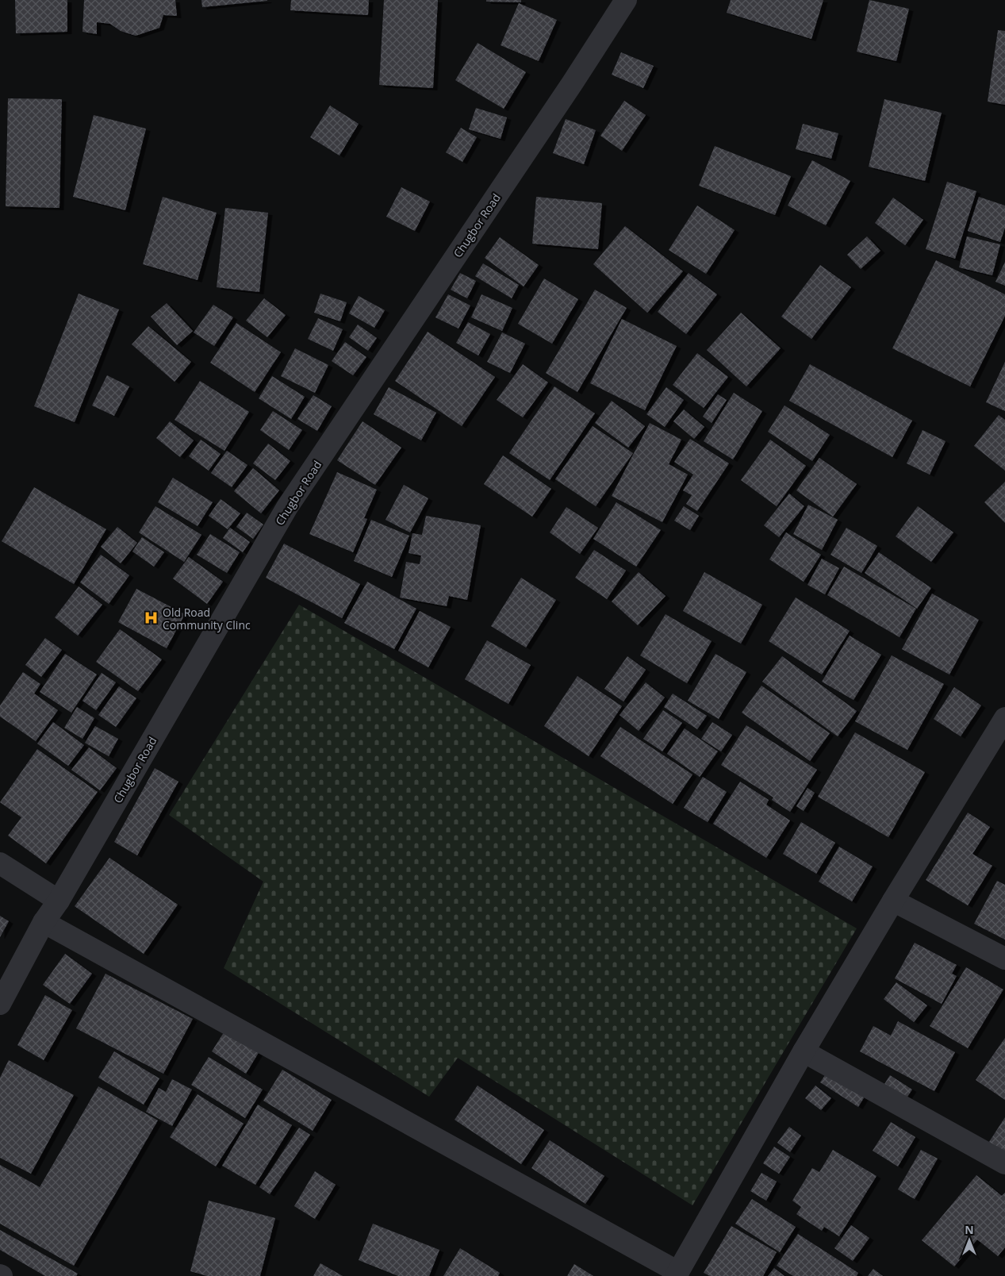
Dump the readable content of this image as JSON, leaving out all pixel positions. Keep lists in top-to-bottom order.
{
  "streets": {
    "street": ["Chugbor Road"]
  },
  "places": {
    "hospital": ["Old Road Community Clinc"]
  },
  "north": "top"
}
